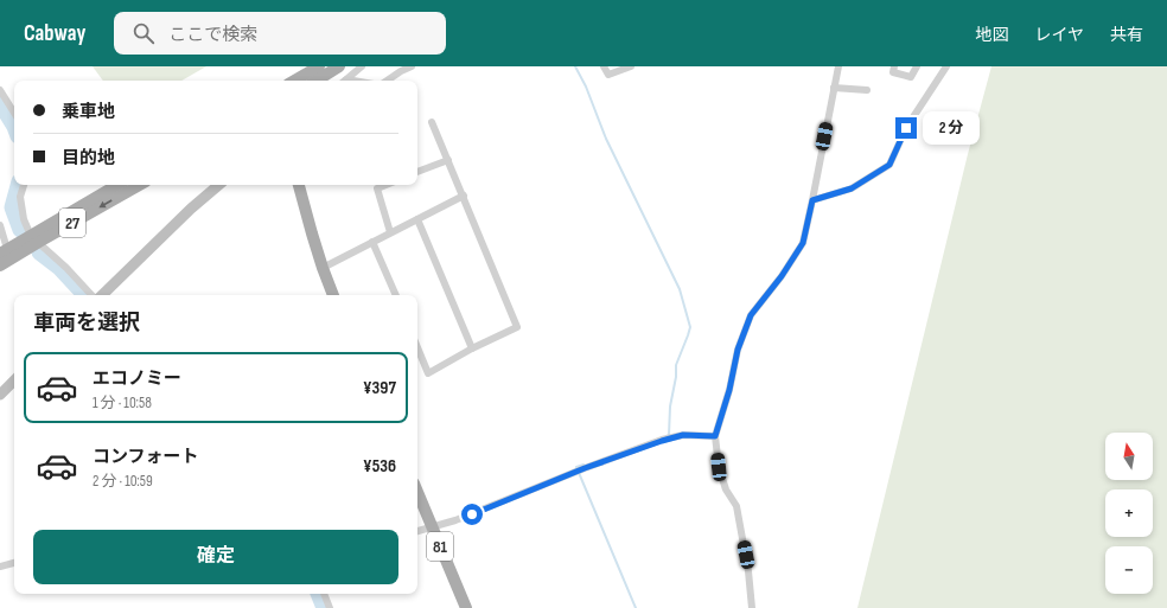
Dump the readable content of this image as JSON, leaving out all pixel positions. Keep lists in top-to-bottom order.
{
  "streets": {
    "main road": ["27", "81"]
  },
  "north": "top",
  "page": {
    "header": "Cabway",
    "search": "ここで検索",
    "nav": ["地図", "レイヤ", "共有"],
    "banner": ["乗車地", "目的地"],
    "bubble": "2 分",
    "heading": "車両を選択",
    "list": [
      {
        "name": "エコノミー",
        "note": "1 分 · 10:58",
        "value": "¥397"
      },
      {
        "name": "コンフォート",
        "note": "2 分 · 10:59",
        "value": "¥536"
      }
    ],
    "map_buttons": ["+", "−"],
    "buttons": "確定"
  }
}
